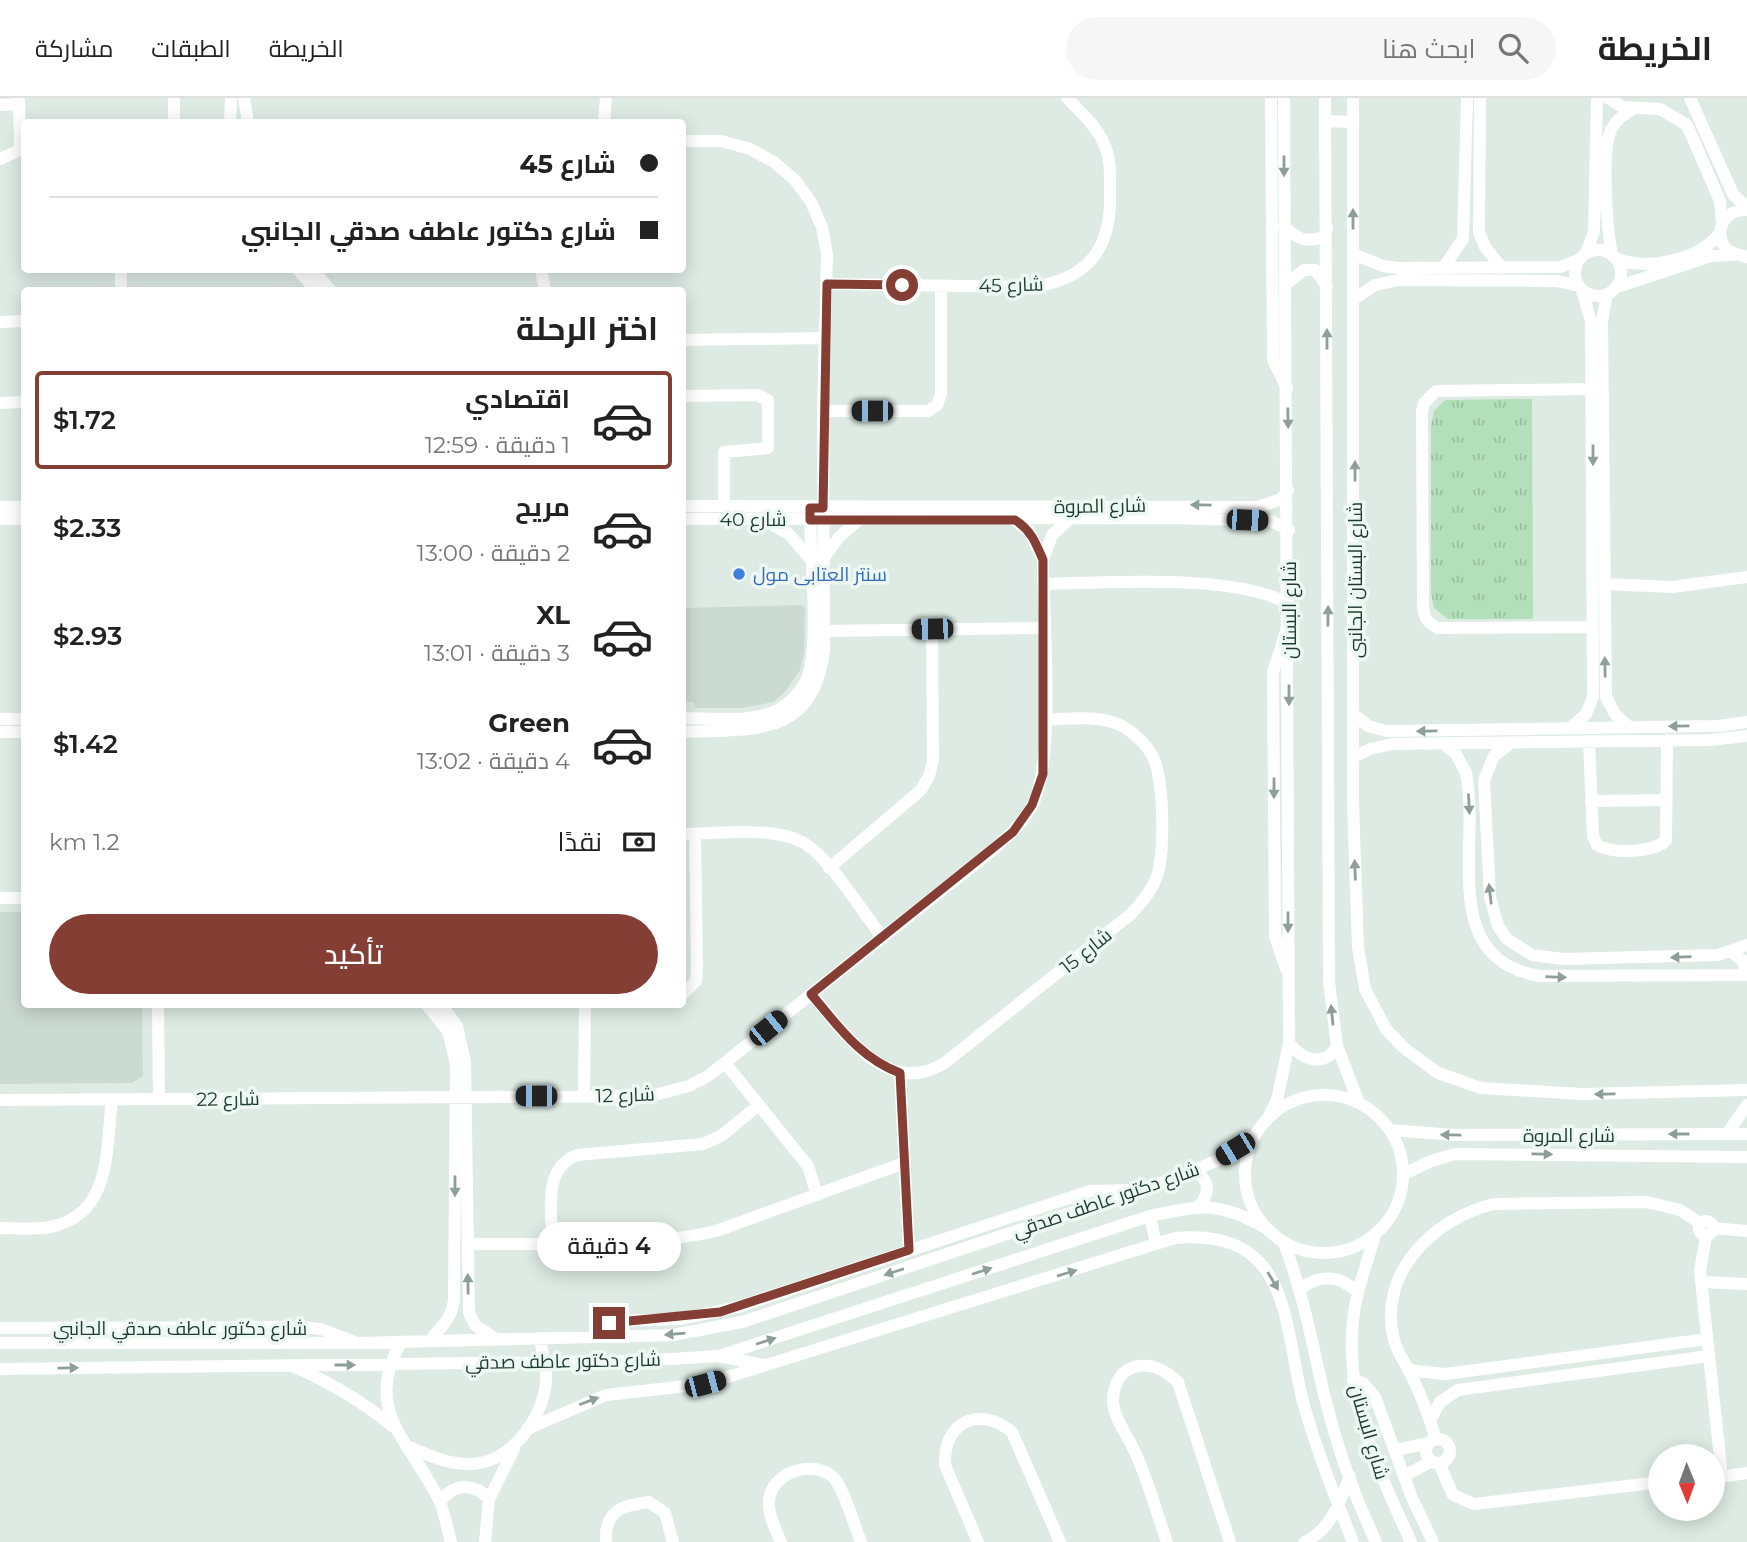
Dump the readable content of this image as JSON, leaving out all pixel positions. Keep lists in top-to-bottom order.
{
  "streets": {
    "street": [
      "شارع 45",
      "شارع المروة",
      "شارع 40",
      "شارع البستان الجانبى",
      "شارع البستان",
      "شارع 15",
      "شارع 12",
      "شارع 22",
      "شارع دكتور عاطف صدقي",
      "شارع دكتور عاطف صدقي الجانبي"
    ]
  },
  "crossings": [
    ["شارع المروة", "شارع 40"],
    ["شارع المروة", "شارع البستان"],
    ["شارع المروة", "شارع 12"],
    ["شارع المروة", "شارع دكتور عاطف صدقي"],
    ["شارع البستان", "شارع دكتور عاطف صدقي"],
    ["شارع 15", "شارع 12"],
    ["شارع 12", "شارع 22"],
    ["شارع دكتور عاطف صدقي", "شارع دكتور عاطف صدقي الجانبي"]
  ],
  "places": ["سنتر العتابى مول"],
  "north": "bottom",
  "page": {
    "header": "الخريطة",
    "search": "ابحث هنا",
    "nav": ["الخريطة", "الطبقات", "مشاركة"],
    "banner": ["شارع 45", "شارع دكتور عاطف صدقي الجانبي"],
    "heading": "اختر الرحلة",
    "list": [
      {
        "name": "اقتصادي",
        "note": "1 دقيقة · 12:59",
        "value": "$1.72"
      },
      {
        "name": "مريح",
        "note": "2 دقيقة · 13:00",
        "value": "$2.33"
      },
      {
        "name": "XL",
        "note": "3 دقيقة · 13:01",
        "value": "$2.93"
      },
      {
        "name": "Green",
        "note": "4 دقيقة · 13:02",
        "value": "$1.42"
      }
    ],
    "pay": ["نقدًا", "1.2 km"],
    "buttons": "تأكيد",
    "bubble": "4 دقيقة"
  }
}
